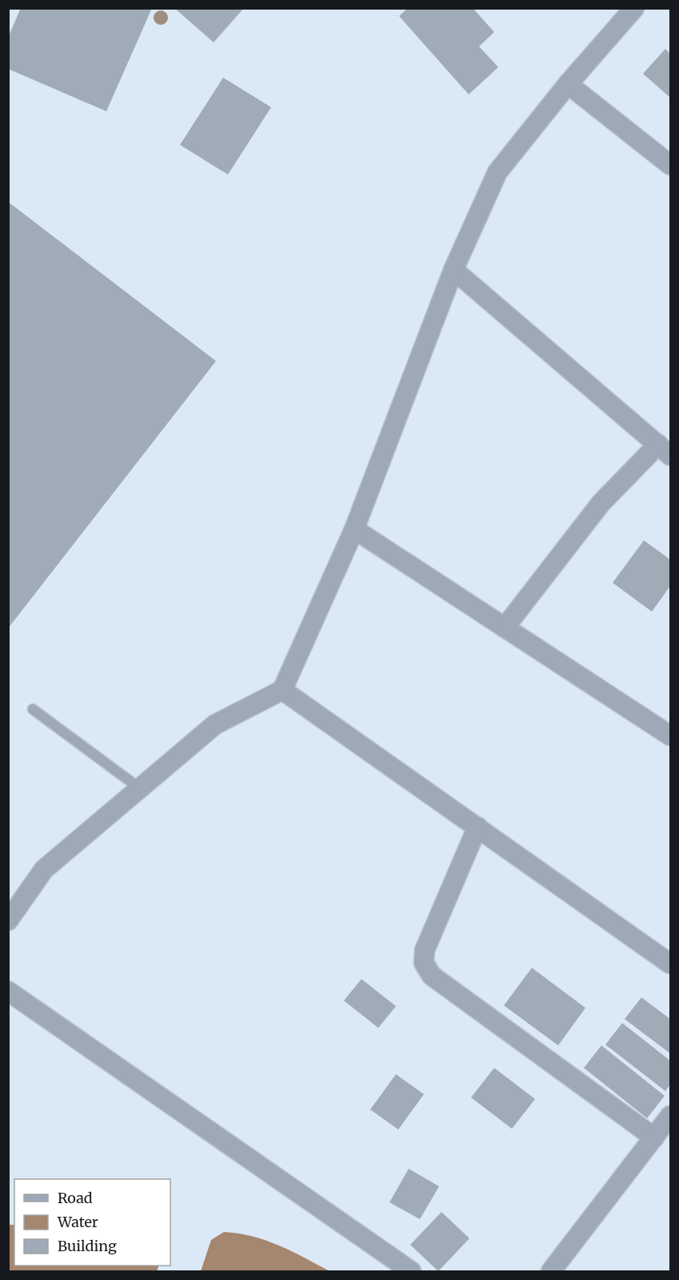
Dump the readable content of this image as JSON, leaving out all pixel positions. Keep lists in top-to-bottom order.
{
  "legend": ["Road", "Water", "Building"]
}
